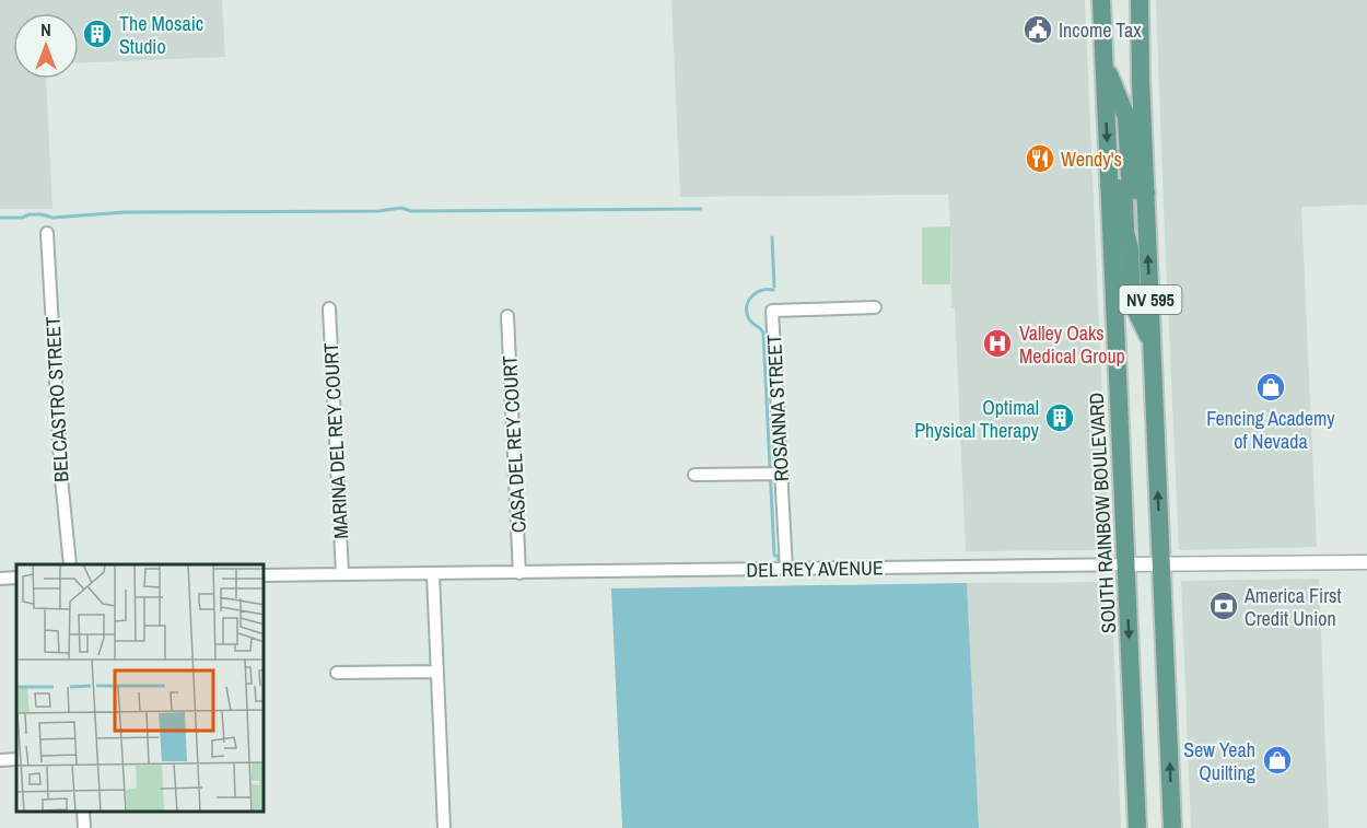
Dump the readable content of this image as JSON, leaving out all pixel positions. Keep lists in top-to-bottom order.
{
  "streets": {
    "main road": ["NV 595", "SOUTH RAINBOW BOULEVARD"],
    "street": [
      "BELCASTRO STREET",
      "ROSANNA STREET",
      "MARINA DEL REY COURT",
      "CASA DEL REY COURT",
      "DEL REY AVENUE"
    ]
  },
  "crossings": [
    ["NV 595", "DEL REY AVENUE"],
    ["ROSANNA STREET", "DEL REY AVENUE"],
    ["MARINA DEL REY COURT", "DEL REY AVENUE"],
    ["CASA DEL REY COURT", "DEL REY AVENUE"],
    ["SOUTH RAINBOW BOULEVARD", "DEL REY AVENUE"]
  ],
  "places": {
    "public building": ["Income Tax"],
    "building": ["The Mosaic Studio", "Optimal Physical Therapy"],
    "restaurant": ["Wendy's"],
    "hospital": ["Valley Oaks Medical Group"],
    "shop": ["Fencing Academy of Nevada", "Sew Yeah Quilting"],
    "bank": ["America First Credit Union"]
  },
  "north": "top"
}
